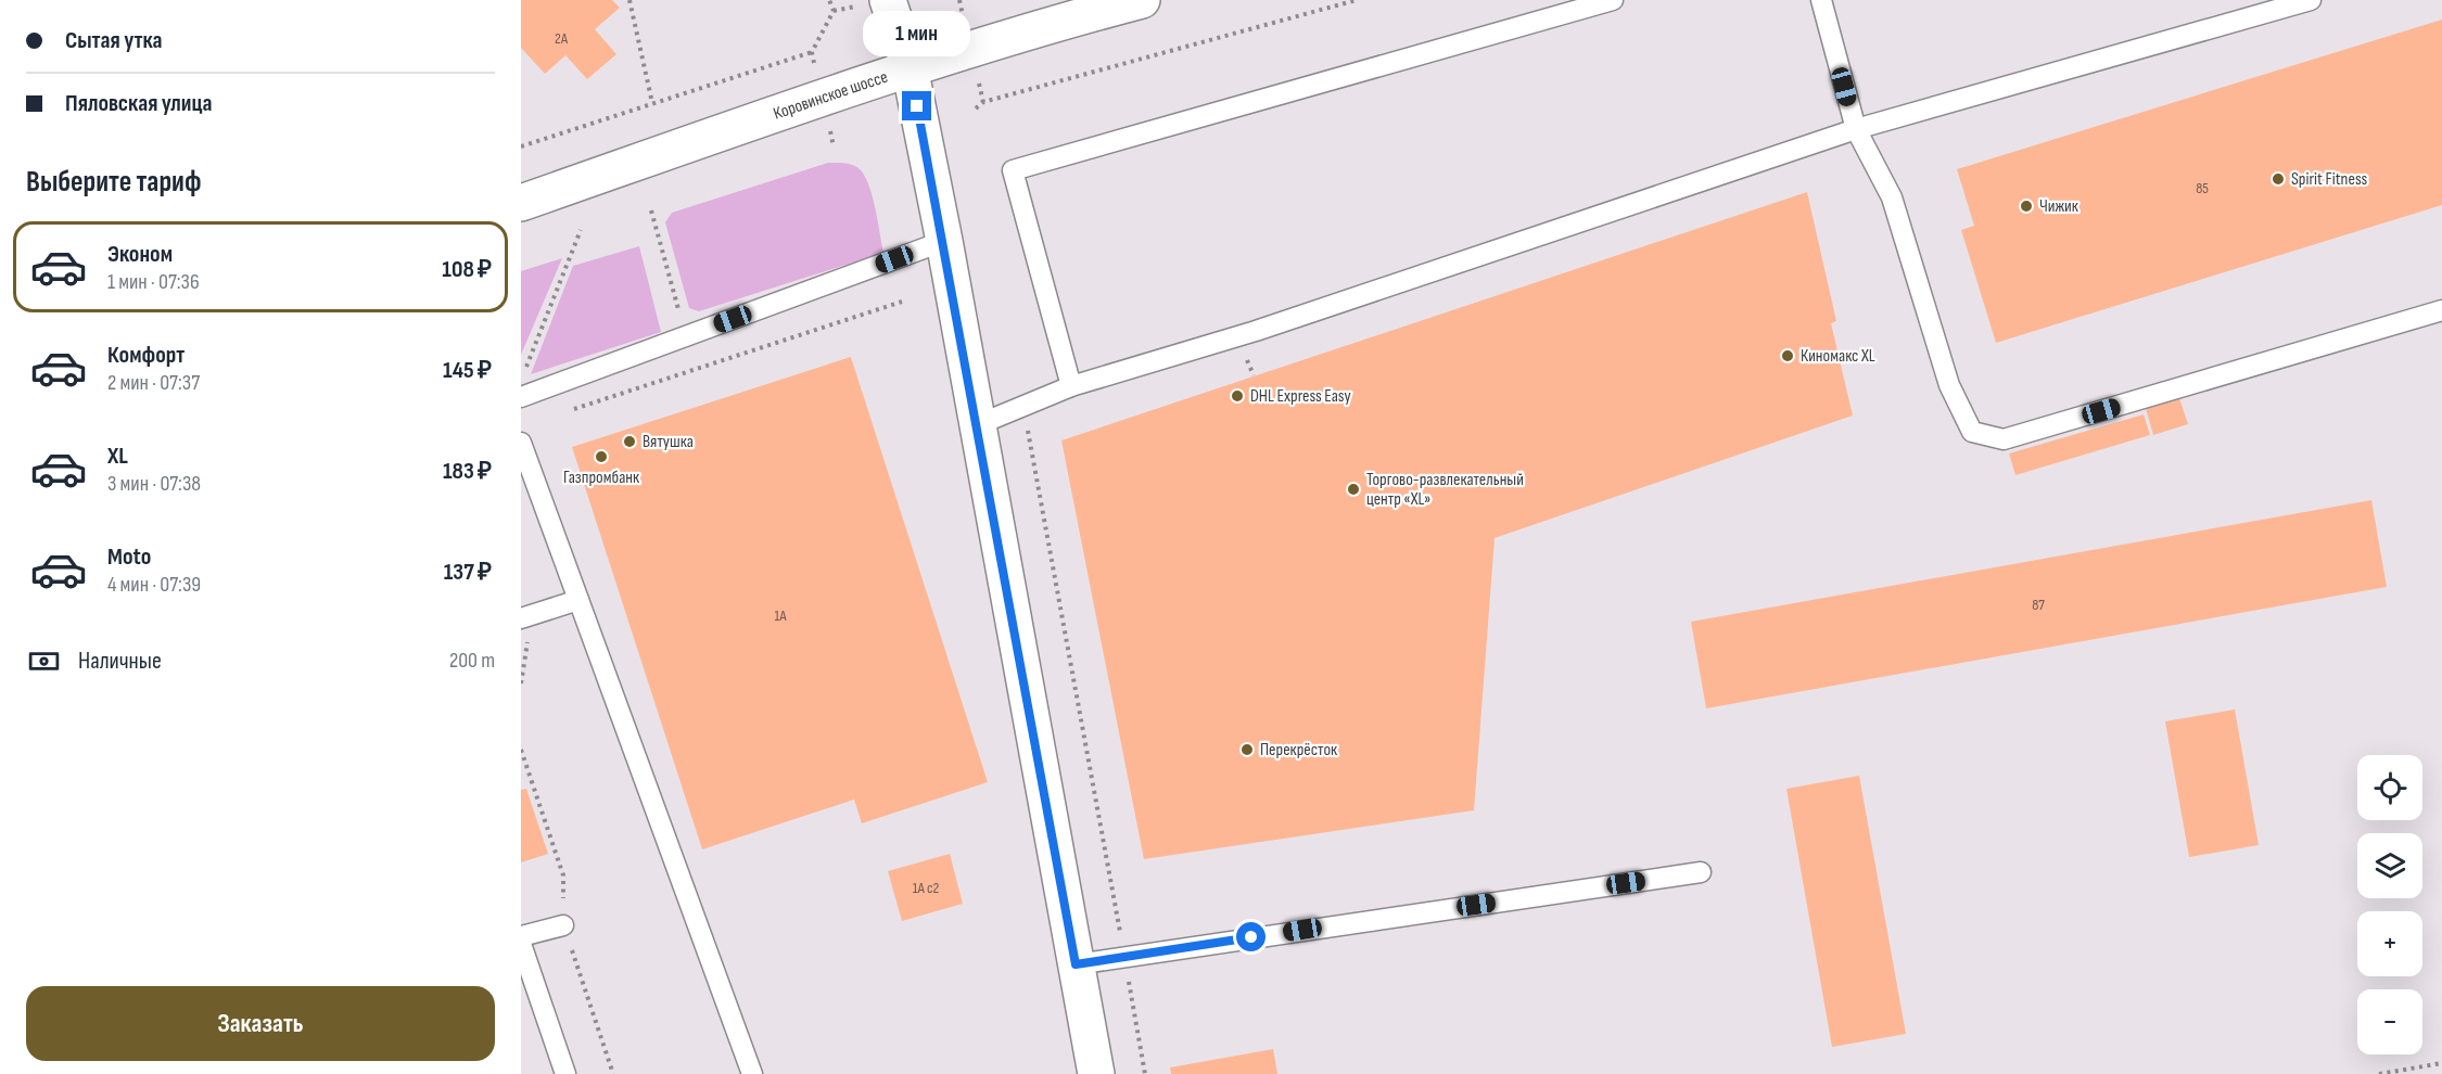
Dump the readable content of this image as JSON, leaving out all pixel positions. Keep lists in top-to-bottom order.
{
  "streets": {
    "street": ["Коровинское шоссе"]
  },
  "places": [
    "Spirit Fitness",
    "Чижик",
    "Киномакс XL",
    "DHL Express Easy",
    "Вятушка",
    "Газпромбанк",
    "Торгово-развлекательный центр «XL»",
    "Перекрёсток"
  ],
  "house_numbers": [
    "2А",
    "85",
    "87",
    "1А",
    "1А с2"
  ],
  "page": {
    "banner": ["Сытая утка", "Пяловская улица"],
    "bubble": "1 мин",
    "heading": "Выберите тариф",
    "list": [
      {
        "name": "Эконом",
        "note": "1 мин · 07:36",
        "value": "108 ₽"
      },
      {
        "name": "Комфорт",
        "note": "2 мин · 07:37",
        "value": "145 ₽"
      },
      {
        "name": "XL",
        "note": "3 мин · 07:38",
        "value": "183 ₽"
      },
      {
        "name": "Moto",
        "note": "4 мин · 07:39",
        "value": "137 ₽"
      }
    ],
    "pay": ["Наличные", "200 m"],
    "map_buttons": ["+", "−"],
    "buttons": "Заказать"
  }
}
